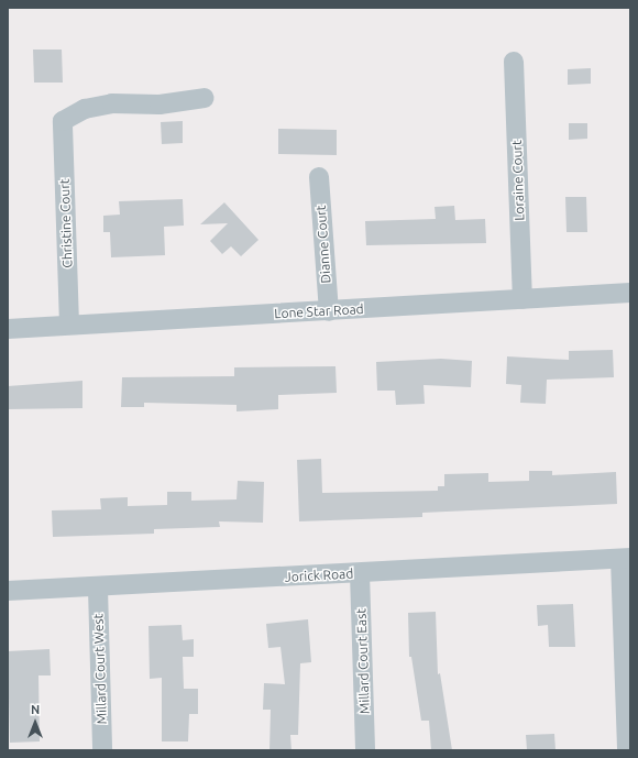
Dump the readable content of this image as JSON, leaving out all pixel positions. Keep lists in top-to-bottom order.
{
  "streets": {
    "street": [
      "Loraine Court",
      "Christine Court",
      "Dianne Court",
      "Lone Star Road",
      "Jorick Road",
      "Millard Court East",
      "Millard Court West"
    ]
  },
  "crossings": [
    ["Loraine Court", "Lone Star Road"],
    ["Christine Court", "Lone Star Road"],
    ["Dianne Court", "Lone Star Road"],
    ["Jorick Road", "Millard Court East"],
    ["Jorick Road", "Millard Court West"]
  ],
  "north": "top"
}
